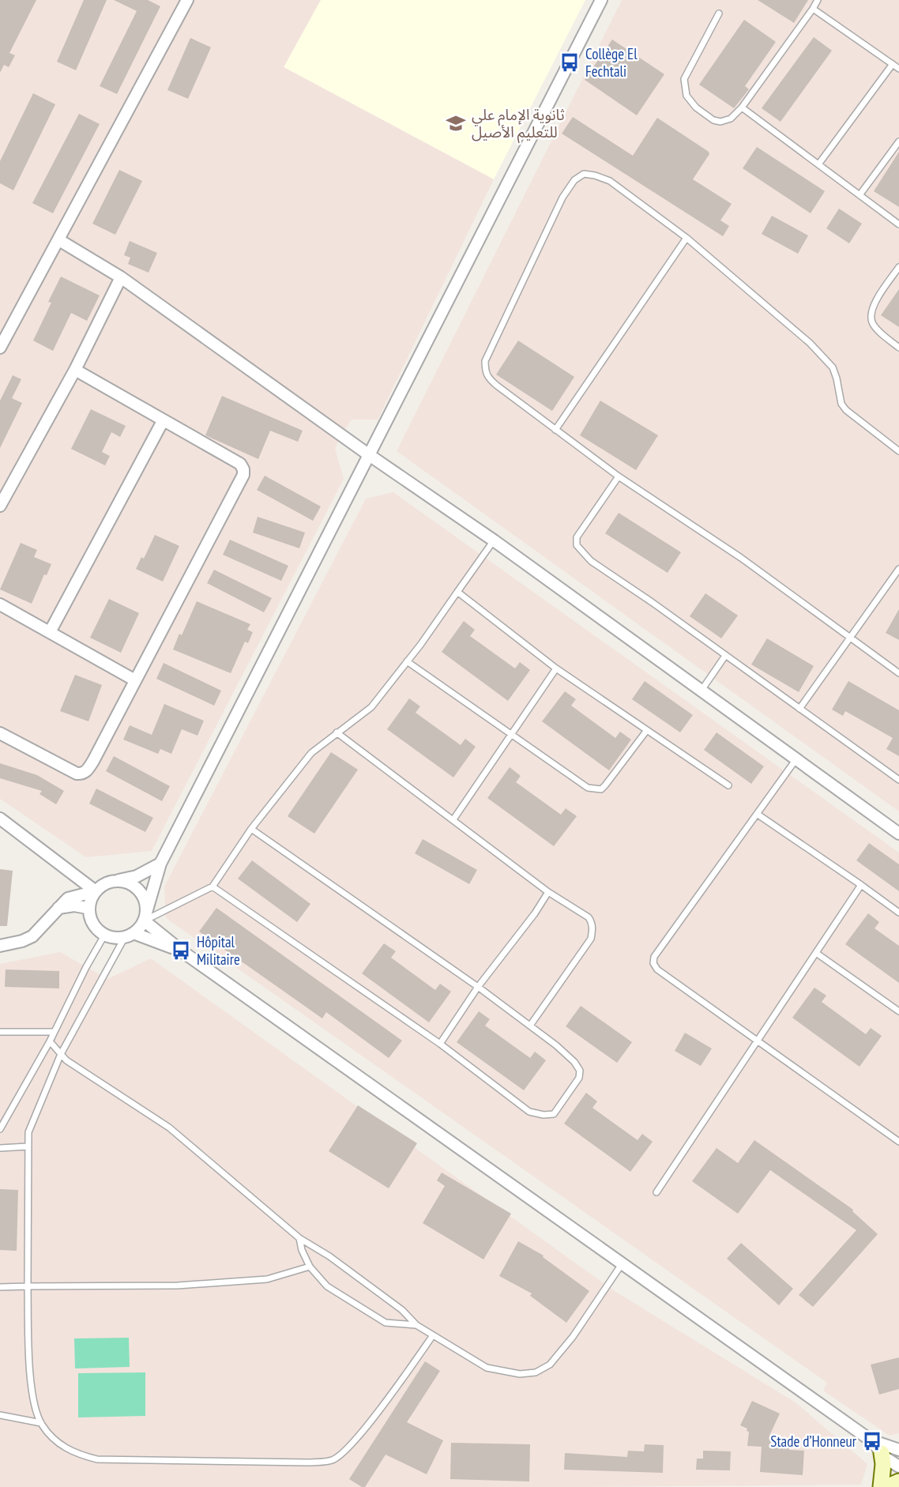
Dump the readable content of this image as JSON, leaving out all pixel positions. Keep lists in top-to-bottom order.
{
  "places": {
    "bus stop": ["Collège El Fechtali", "Hôpital Militaire", "Stade d’Honneur"],
    "school or university": ["ثانوية الإمام علي للتعليم الأصيل"]
  }
}
